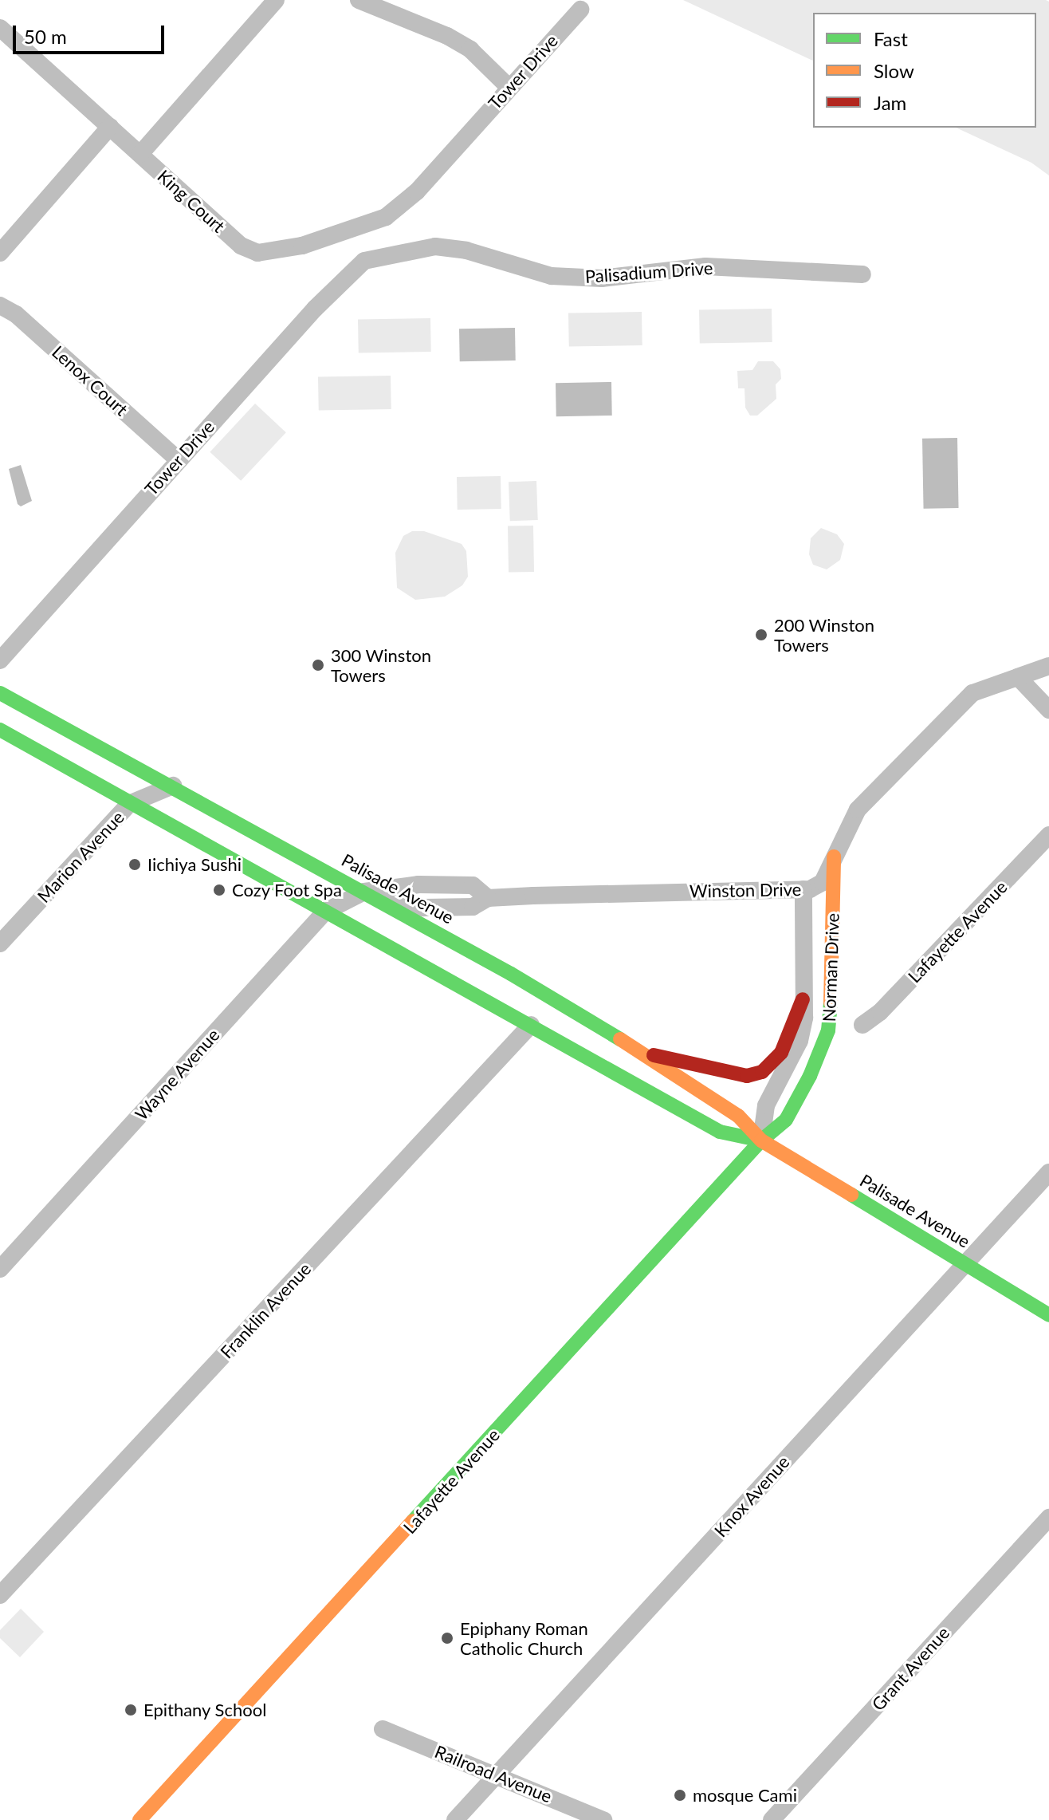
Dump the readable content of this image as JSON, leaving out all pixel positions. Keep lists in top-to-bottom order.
{
  "streets": {
    "main road": ["Palisade Avenue", "Lafayette Avenue", "Norman Drive"],
    "street": [
      "Tower Drive",
      "King Court",
      "Palisadium Drive",
      "Lenox Court",
      "Marion Avenue",
      "Winston Drive",
      "Wayne Avenue",
      "Franklin Avenue",
      "Knox Avenue",
      "Grant Avenue",
      "Railroad Avenue"
    ]
  },
  "crossings": [
    ["Tower Drive", "King Court"],
    ["Tower Drive", "Palisadium Drive"],
    ["Tower Drive", "Lenox Court"],
    ["Marion Avenue", "Palisade Avenue"],
    ["Palisade Avenue", "Winston Drive"],
    ["Palisade Avenue", "Lafayette Avenue"],
    ["Palisade Avenue", "Norman Drive"],
    ["Palisade Avenue", "Wayne Avenue"],
    ["Palisade Avenue", "Franklin Avenue"],
    ["Palisade Avenue", "Knox Avenue"],
    ["Winston Drive", "Norman Drive"],
    ["Winston Drive", "Wayne Avenue"],
    ["Lafayette Avenue", "Norman Drive"],
    ["Knox Avenue", "Railroad Avenue"]
  ],
  "places": [
    "200 Winston Towers",
    "300 Winston Towers",
    "Iichiya Sushi",
    "Cozy Foot Spa",
    "Epiphany Roman Catholic Church",
    "Epithany School",
    "mosque Cami"
  ],
  "legend": ["Fast", "Slow", "Jam"],
  "scale_bar": "50 m"
}
